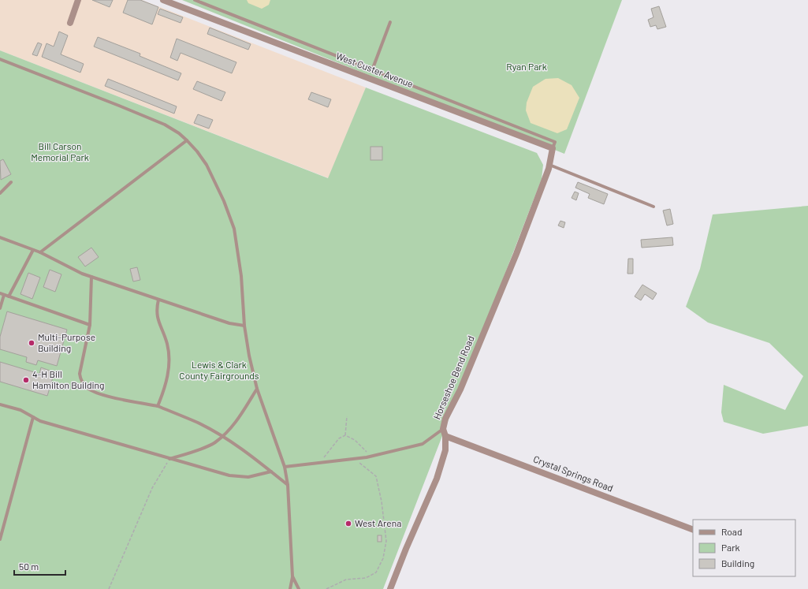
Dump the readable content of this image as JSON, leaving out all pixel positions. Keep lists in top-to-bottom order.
{
  "streets": {
    "street": ["West Custer Avenue", "Horseshoe Bend Road", "Crystal Springs Road"]
  },
  "crossings": [
    ["Horseshoe Bend Road", "Crystal Springs Road"]
  ],
  "parks": ["Ryan Park", "Bill Carson Memorial Park", "Lewis & Clark County Fairgrounds"],
  "places": ["Multi-Purpose Building", "4-H Bill Hamilton Building", "West Arena"],
  "legend": ["Road", "Park", "Building"],
  "scale_bar": "50 m"
}
